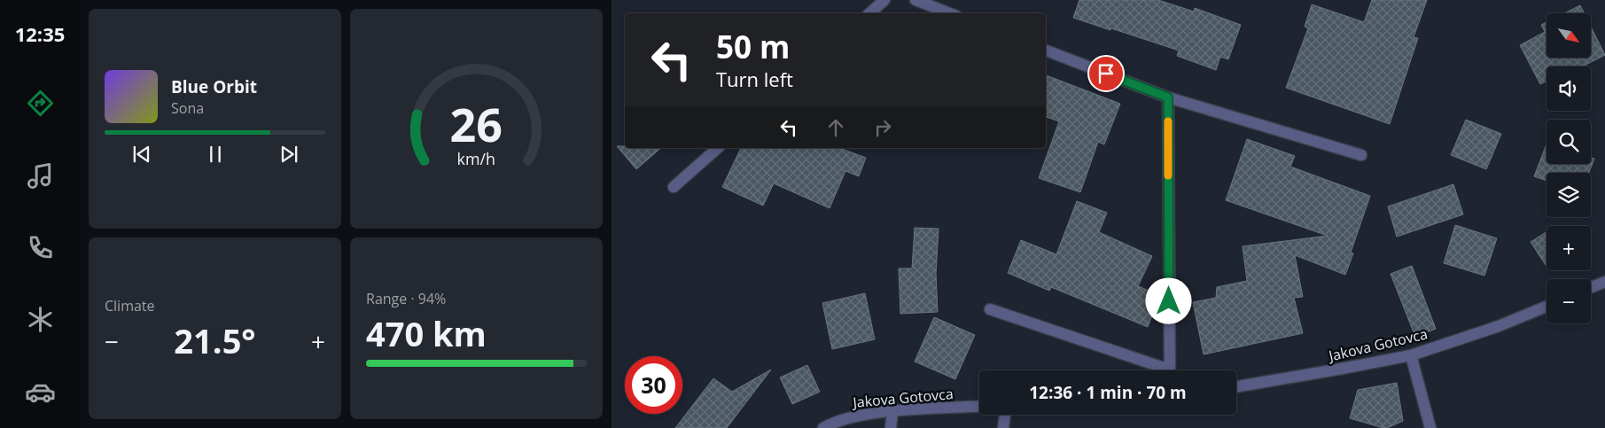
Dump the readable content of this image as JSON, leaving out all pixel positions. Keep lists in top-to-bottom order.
{
  "streets": {
    "street": ["Jakova Gotovca"]
  },
  "north": "bottom right",
  "page": {
    "tabs": "12:35",
    "map_buttons": ["+", "−"],
    "turn": ["50 m", "Turn left"],
    "song": ["Blue Orbit", "Sona"],
    "tile": [
      "Climate",
      ["Range · 94%", "470 km"]
    ],
    "heat": ["−", "21.5°", "+"],
    "limit": "30",
    "trip": "12:36 · 1 min · 70 m",
    "gauge": ["26", "km/h"]
  }
}
